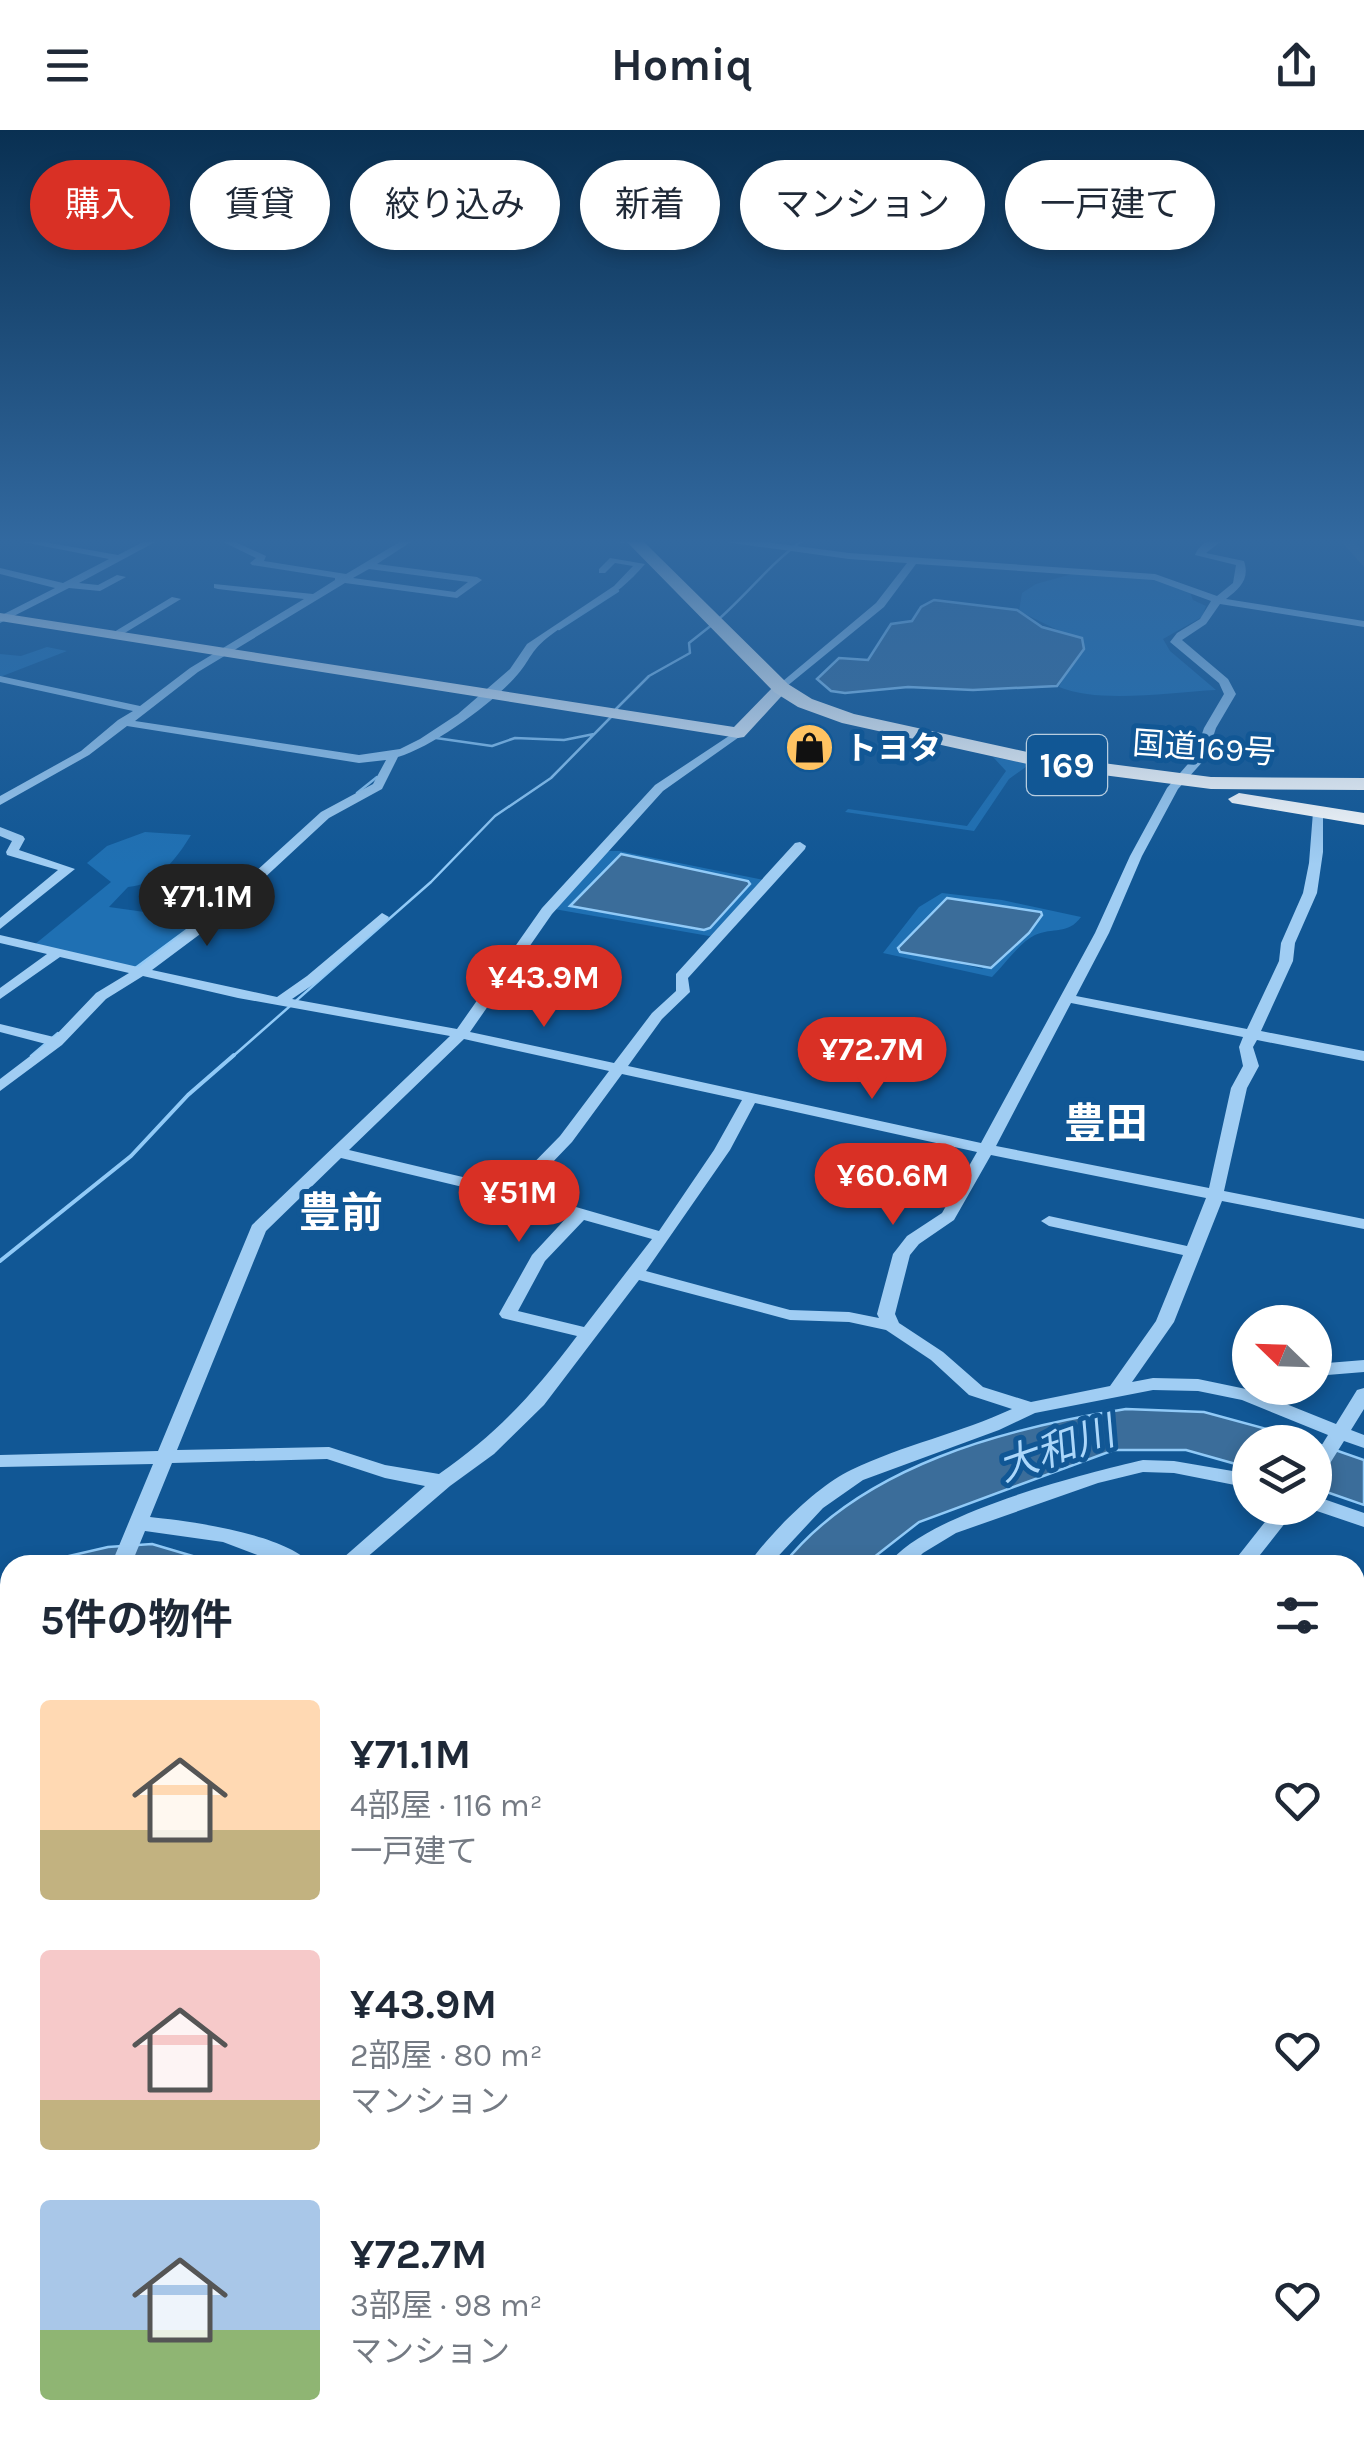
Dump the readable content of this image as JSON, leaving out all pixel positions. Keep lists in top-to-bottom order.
{
  "streets": {
    "highway": ["国道169号", "169"]
  },
  "crossings": [
    ["国道169号", "169"]
  ],
  "districts": ["豊田", "豊前"],
  "water": ["大和川"],
  "places": {
    "shop": ["トヨタ"]
  },
  "north": "top left",
  "page": {
    "header": "Homiq",
    "chip": [
      "購入",
      "賃貸",
      "絞り込み",
      "新着",
      "マンション",
      "一戸建て"
    ],
    "price": [
      "¥71.1M",
      "¥43.9M",
      "¥72.7M",
      "¥60.6M",
      "¥51M"
    ],
    "heading": "5件の物件",
    "list": [
      {
        "name": "¥71.1M",
        "note": "4部屋 · 116 m² · 一戸建て"
      },
      {
        "name": "¥43.9M",
        "note": "2部屋 · 80 m² · マンション"
      },
      {
        "name": "¥72.7M",
        "note": "3部屋 · 98 m² · マンション"
      }
    ]
  }
}
